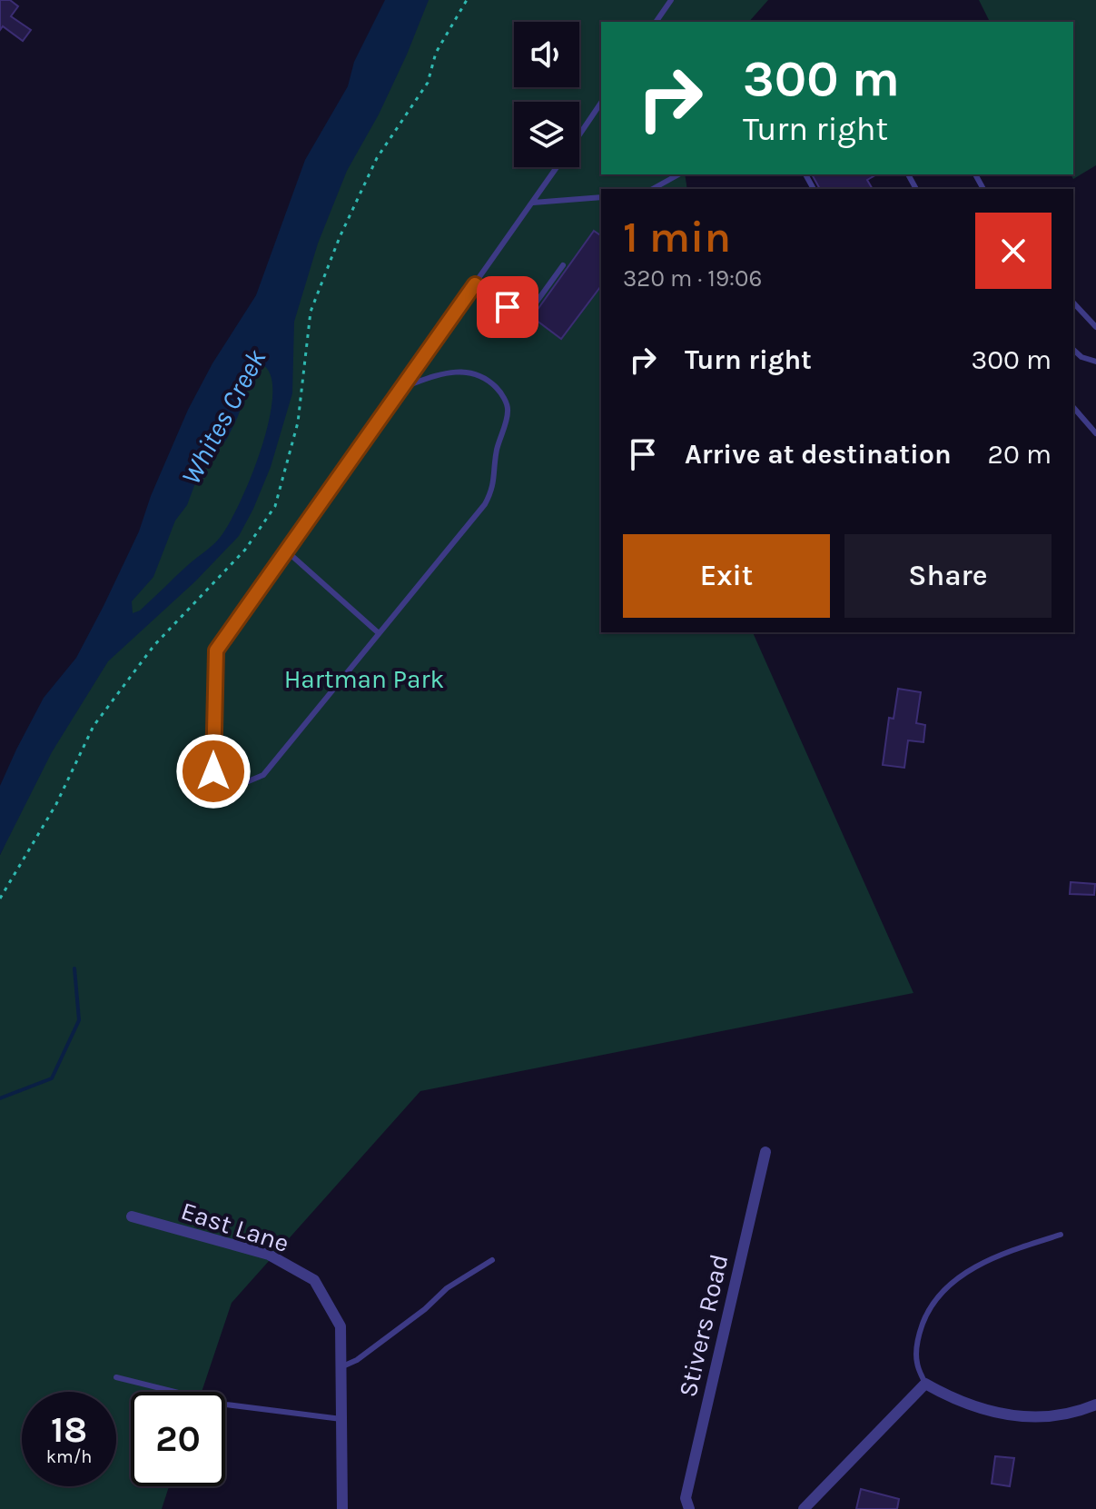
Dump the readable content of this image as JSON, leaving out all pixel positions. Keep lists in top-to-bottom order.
{
  "streets": {
    "street": ["East Lane", "Stivers Road"]
  },
  "water": ["Whites Creek"],
  "parks": ["Hartman Park"],
  "page": {
    "turn": ["300 m", "Turn right"],
    "heading": ["1 min", "320 m · 19:06"],
    "list": [
      {
        "name": "Turn right",
        "value": "300 m"
      },
      {
        "name": "Arrive at destination",
        "value": "20 m"
      }
    ],
    "buttons": ["Exit", "Share"],
    "speed": "18 km/h",
    "limit": "20"
  }
}
